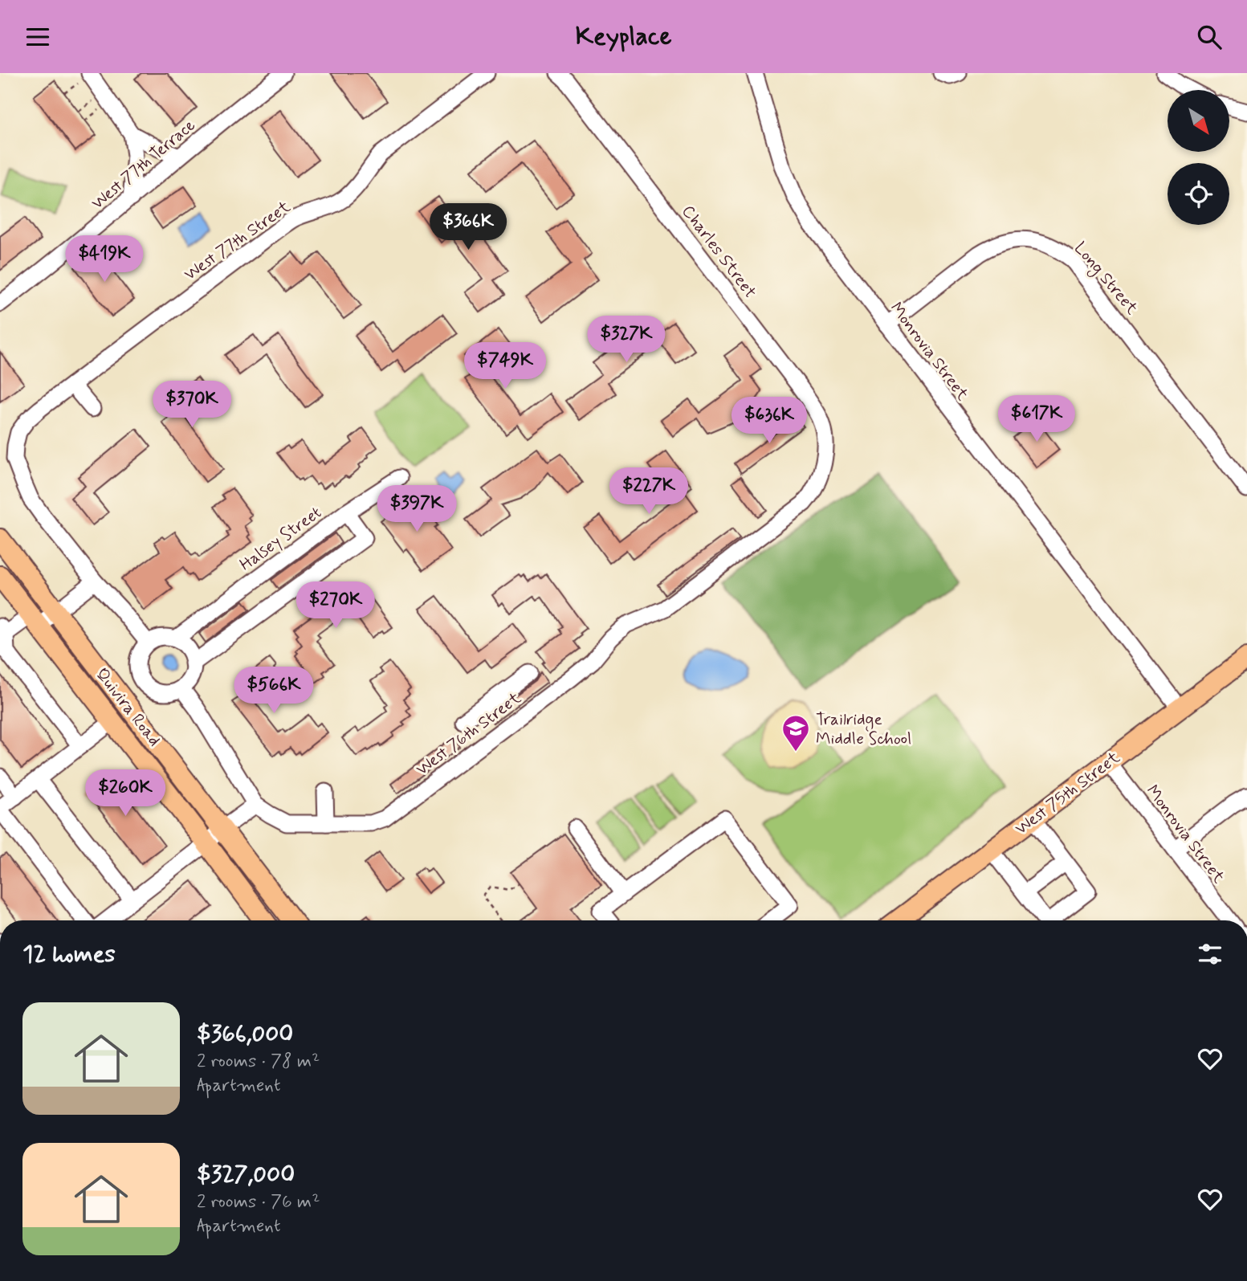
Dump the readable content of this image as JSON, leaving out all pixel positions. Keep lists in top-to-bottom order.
{
  "streets": {
    "main road": ["Quivira Road", "West 75th Street"],
    "street": [
      "West 77th Terrace",
      "West 77th Street",
      "Charles Street",
      "Long Street",
      "Monrovia Street",
      "Halsey Street",
      "West 76th Street"
    ]
  },
  "crossings": [
    ["Charles Street", "West 76th Street"],
    ["Long Street", "Monrovia Street"],
    ["Monrovia Street", "West 75th Street"]
  ],
  "places": {
    "school or university": ["Trailridge Middle School"]
  },
  "north": "bottom right",
  "page": {
    "header": "Keyplace",
    "price": [
      "$366K",
      "$419K",
      "$327K",
      "$749K",
      "$370K",
      "$617K",
      "$636K",
      "$227K",
      "$397K",
      "$270K",
      "$566K",
      "$260K"
    ],
    "heading": "12 homes",
    "list": [
      {
        "name": "$366,000",
        "note": "2 rooms · 78 m² · Apartment"
      },
      {
        "name": "$327,000",
        "note": "2 rooms · 76 m² · Apartment"
      }
    ]
  }
}
